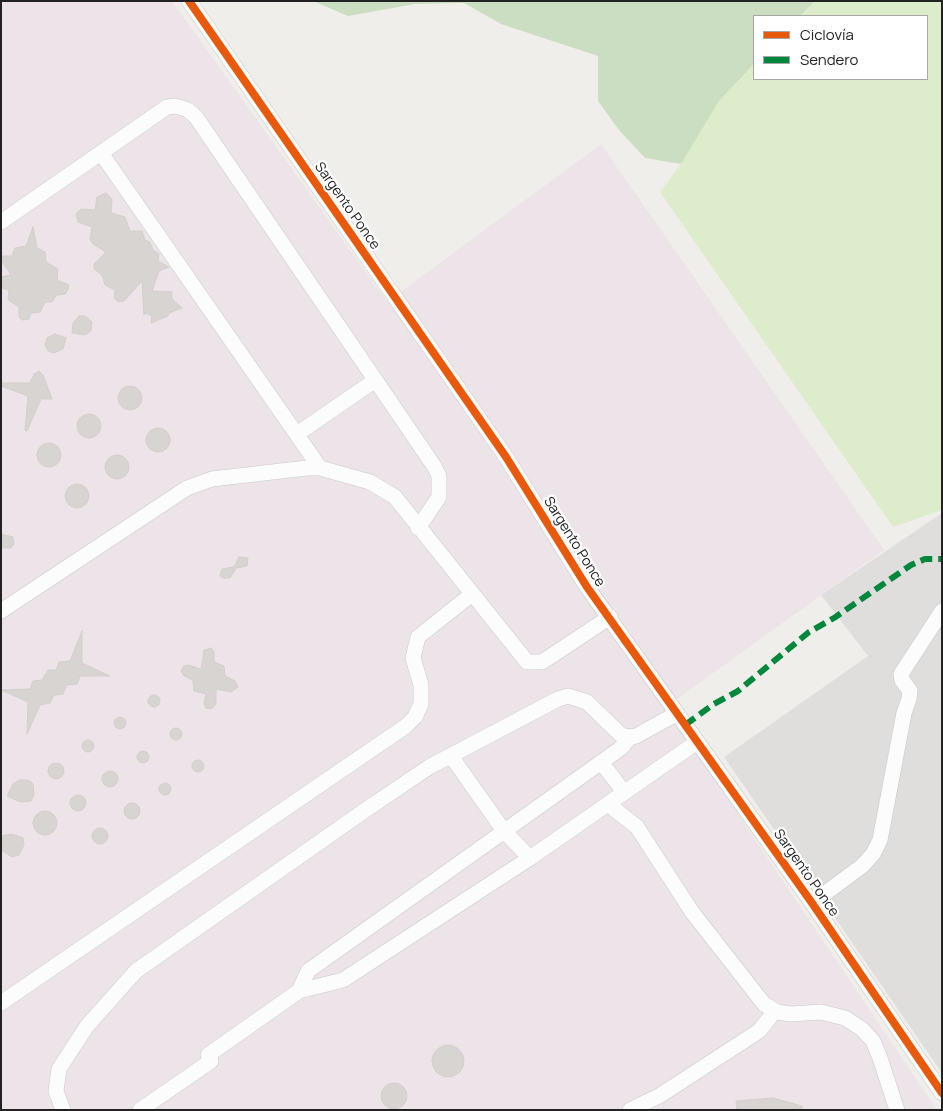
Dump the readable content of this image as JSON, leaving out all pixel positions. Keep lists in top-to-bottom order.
{
  "streets": {
    "street": ["Sargento Ponce"]
  },
  "legend": ["Ciclovía", "Sendero"]
}
